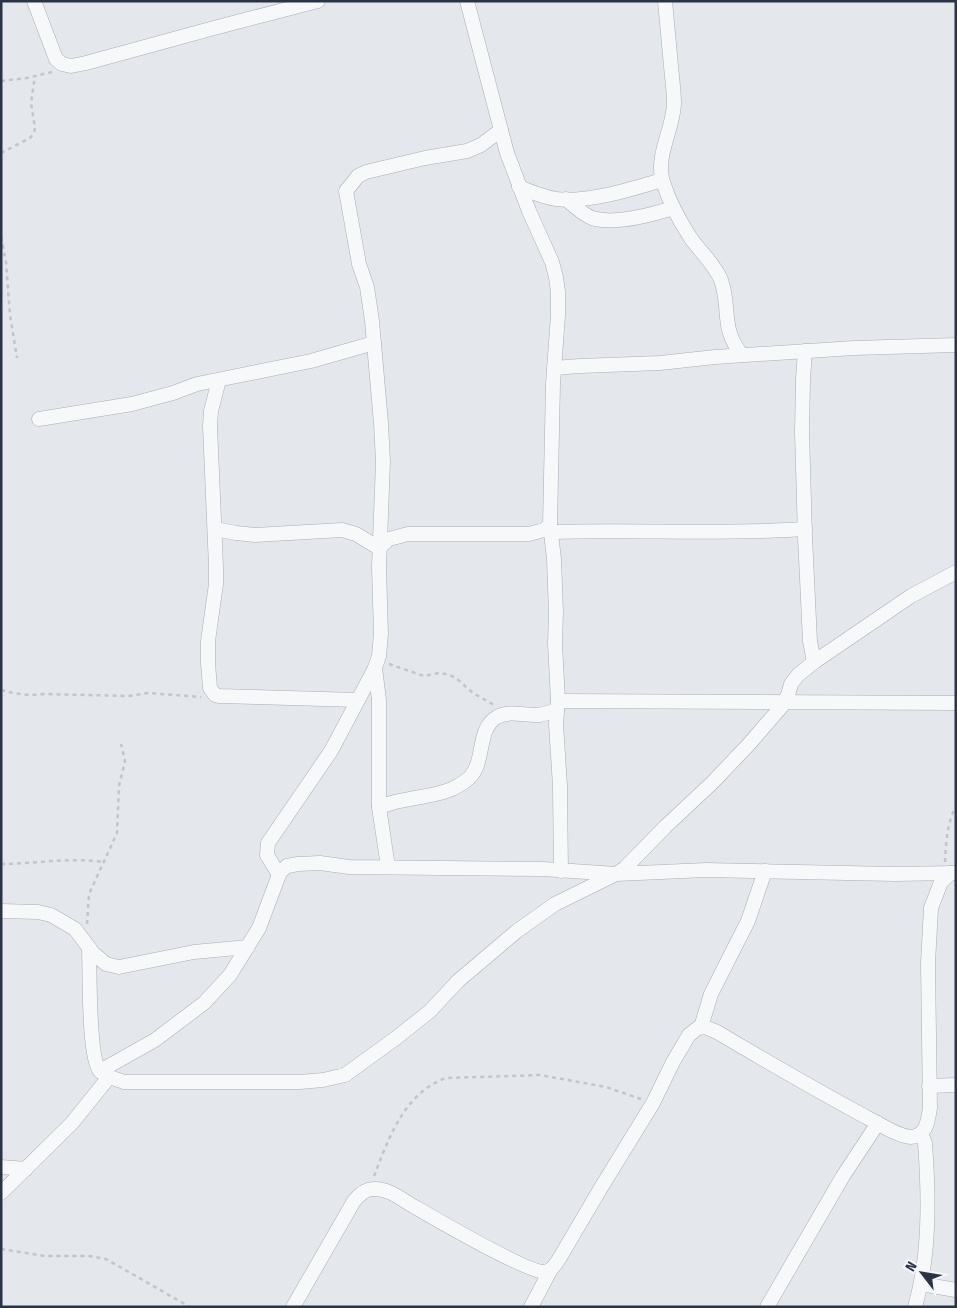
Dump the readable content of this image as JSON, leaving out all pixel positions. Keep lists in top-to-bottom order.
{
  "north": "top left"
}
